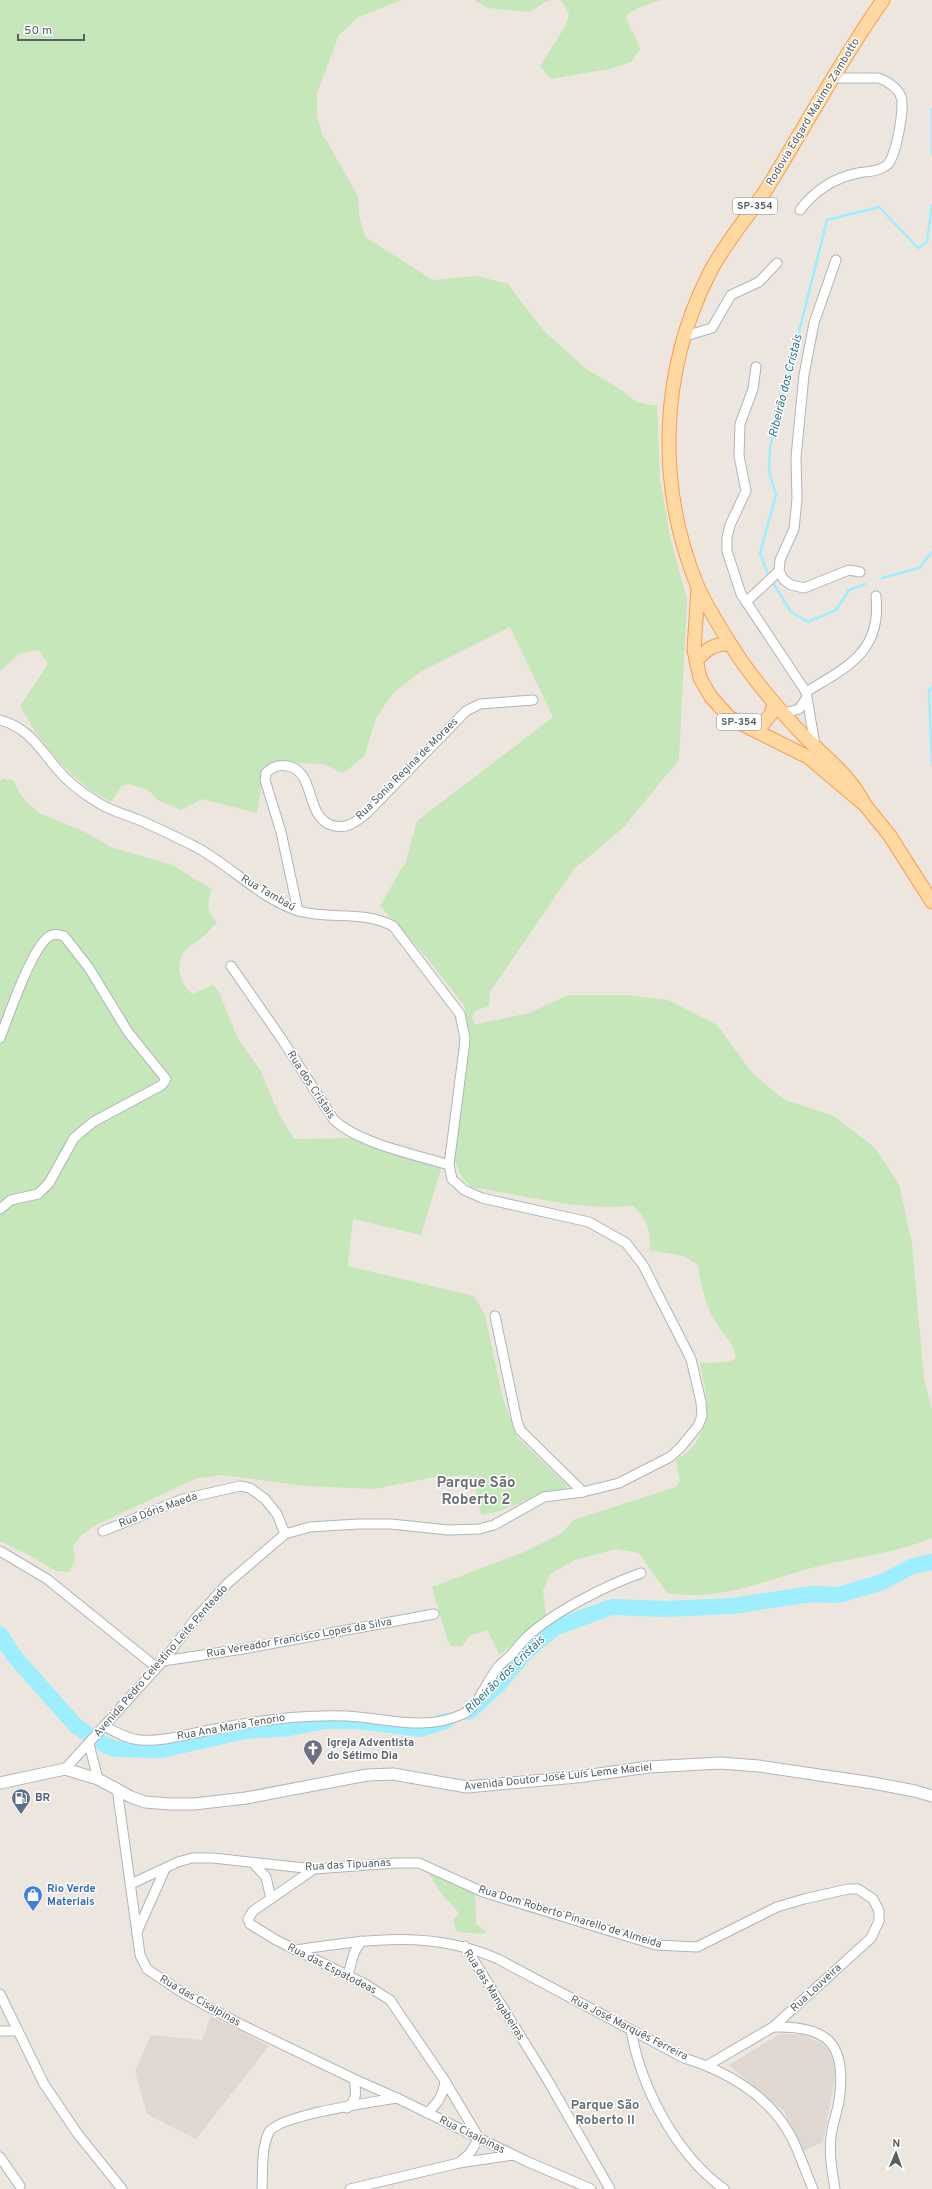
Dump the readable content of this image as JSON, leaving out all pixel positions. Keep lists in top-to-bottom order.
{
  "streets": {
    "main road": ["Rodovia Edgard Máximo Zambotto", "SP-354"],
    "street": [
      "Rua Sonia Regina de Moraes",
      "Rua Tambaú",
      "Rua dos Cristais",
      "Rua Dóris Maeda",
      "Rua Vereador Francisco Lopes da Silva",
      "Avenida Pedro Celestino Leite Penteado",
      "Rua Ana Maria Tenorio",
      "Avenida Doutor José Luís Leme Maciel",
      "Rua das Tipuanas",
      "Rua Dom Roberto Pinarello de Almeida",
      "Rua das Espatodeas",
      "Rua Louveira",
      "Rua das Mangabeiras",
      "Rua das Cisalpinas",
      "Rua José Marquês Ferreira",
      "Rua Cisalpinas"
    ]
  },
  "crossings": [
    ["Rua Sonia Regina de Moraes", "Rua Tambaú"],
    ["Rua Tambaú", "Rua dos Cristais"],
    ["Rua Tambaú", "Avenida Pedro Celestino Leite Penteado"],
    ["Rua dos Cristais", "Avenida Pedro Celestino Leite Penteado"],
    ["Rua Dóris Maeda", "Avenida Pedro Celestino Leite Penteado"],
    ["Rua Vereador Francisco Lopes da Silva", "Avenida Pedro Celestino Leite Penteado"],
    ["Avenida Pedro Celestino Leite Penteado", "Rua Ana Maria Tenorio"],
    ["Avenida Pedro Celestino Leite Penteado", "Avenida Doutor José Luís Leme Maciel"],
    ["Avenida Doutor José Luís Leme Maciel", "Rua das Cisalpinas"],
    ["Rua das Tipuanas", "Rua Dom Roberto Pinarello de Almeida"],
    ["Rua das Tipuanas", "Rua das Espatodeas"],
    ["Rua das Tipuanas", "Rua das Cisalpinas"],
    ["Rua Dom Roberto Pinarello de Almeida", "Rua Louveira"],
    ["Rua das Espatodeas", "Rua das Mangabeiras"],
    ["Rua das Espatodeas", "Rua Cisalpinas"],
    ["Rua Louveira", "Rua José Marquês Ferreira"],
    ["Rua das Mangabeiras", "Rua José Marquês Ferreira"],
    ["Rua das Cisalpinas", "Rua Cisalpinas"]
  ],
  "districts": ["Parque São Roberto 2", "Parque São Roberto II"],
  "water": ["Ribeirão dos Cristais"],
  "places": {
    "church": ["Igreja Adventista do Sétimo Dia"],
    "fuel station": ["BR"],
    "shop": ["Rio Verde Materiais"]
  },
  "scale_bar": "50 m",
  "north": "top"
}
